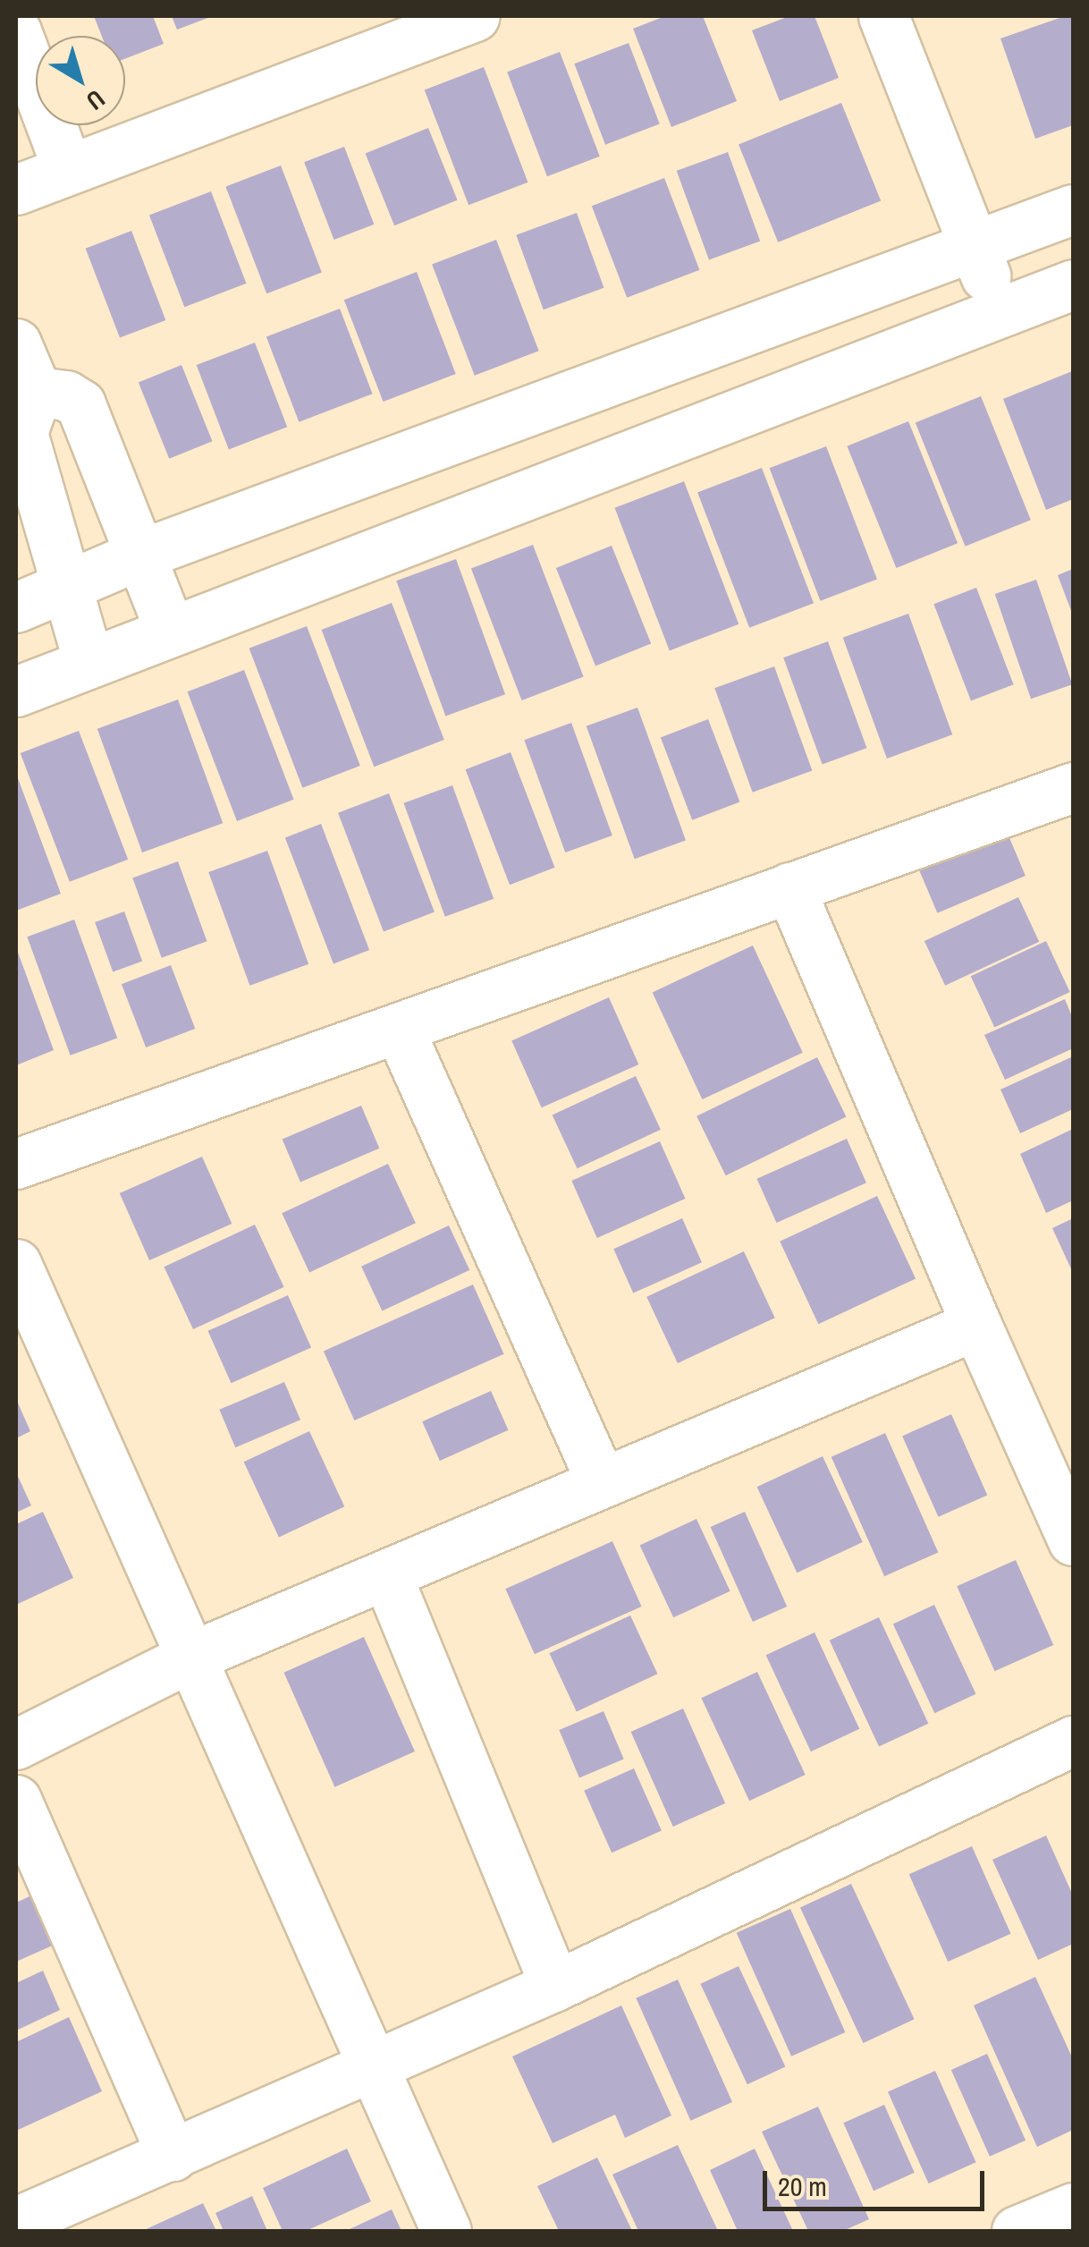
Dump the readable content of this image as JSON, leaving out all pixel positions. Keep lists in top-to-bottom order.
{
  "scale_bar": "20 m",
  "north": "bottom right"
}
